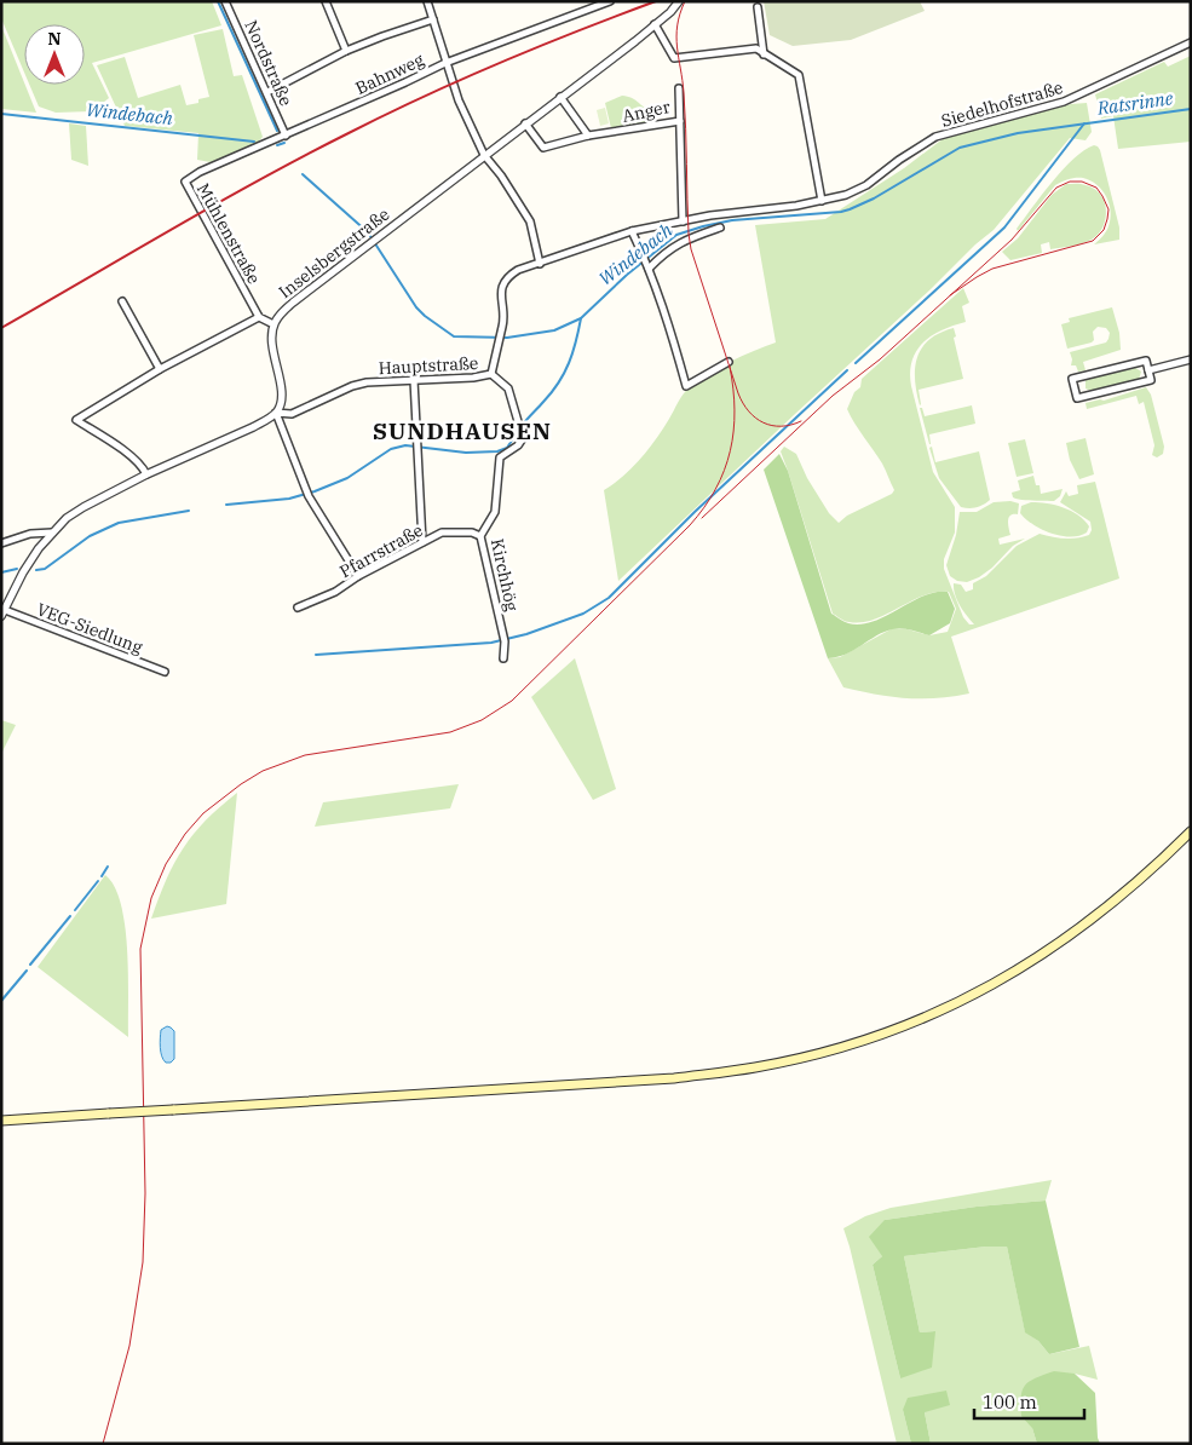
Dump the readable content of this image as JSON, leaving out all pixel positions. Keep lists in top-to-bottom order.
{
  "streets": {
    "street": [
      "Nordstraße",
      "Bahnweg",
      "Siedelhofstraße",
      "Anger",
      "Mühlenstraße",
      "Inselsbergstraße",
      "Hauptstraße",
      "Pfarrstraße",
      "Kirchhög",
      "VEG-Siedlung"
    ]
  },
  "crossings": [
    ["Nordstraße", "Bahnweg"],
    ["Bahnweg", "Mühlenstraße"],
    ["Siedelhofstraße", "Hauptstraße"],
    ["Anger", "Inselsbergstraße"],
    ["Hauptstraße", "Kirchhög"],
    ["Pfarrstraße", "Kirchhög"]
  ],
  "districts": ["SUNDHAUSEN"],
  "water": ["Ratsrinne", "Windebach"],
  "scale_bar": "100 m",
  "north": "top"
}
